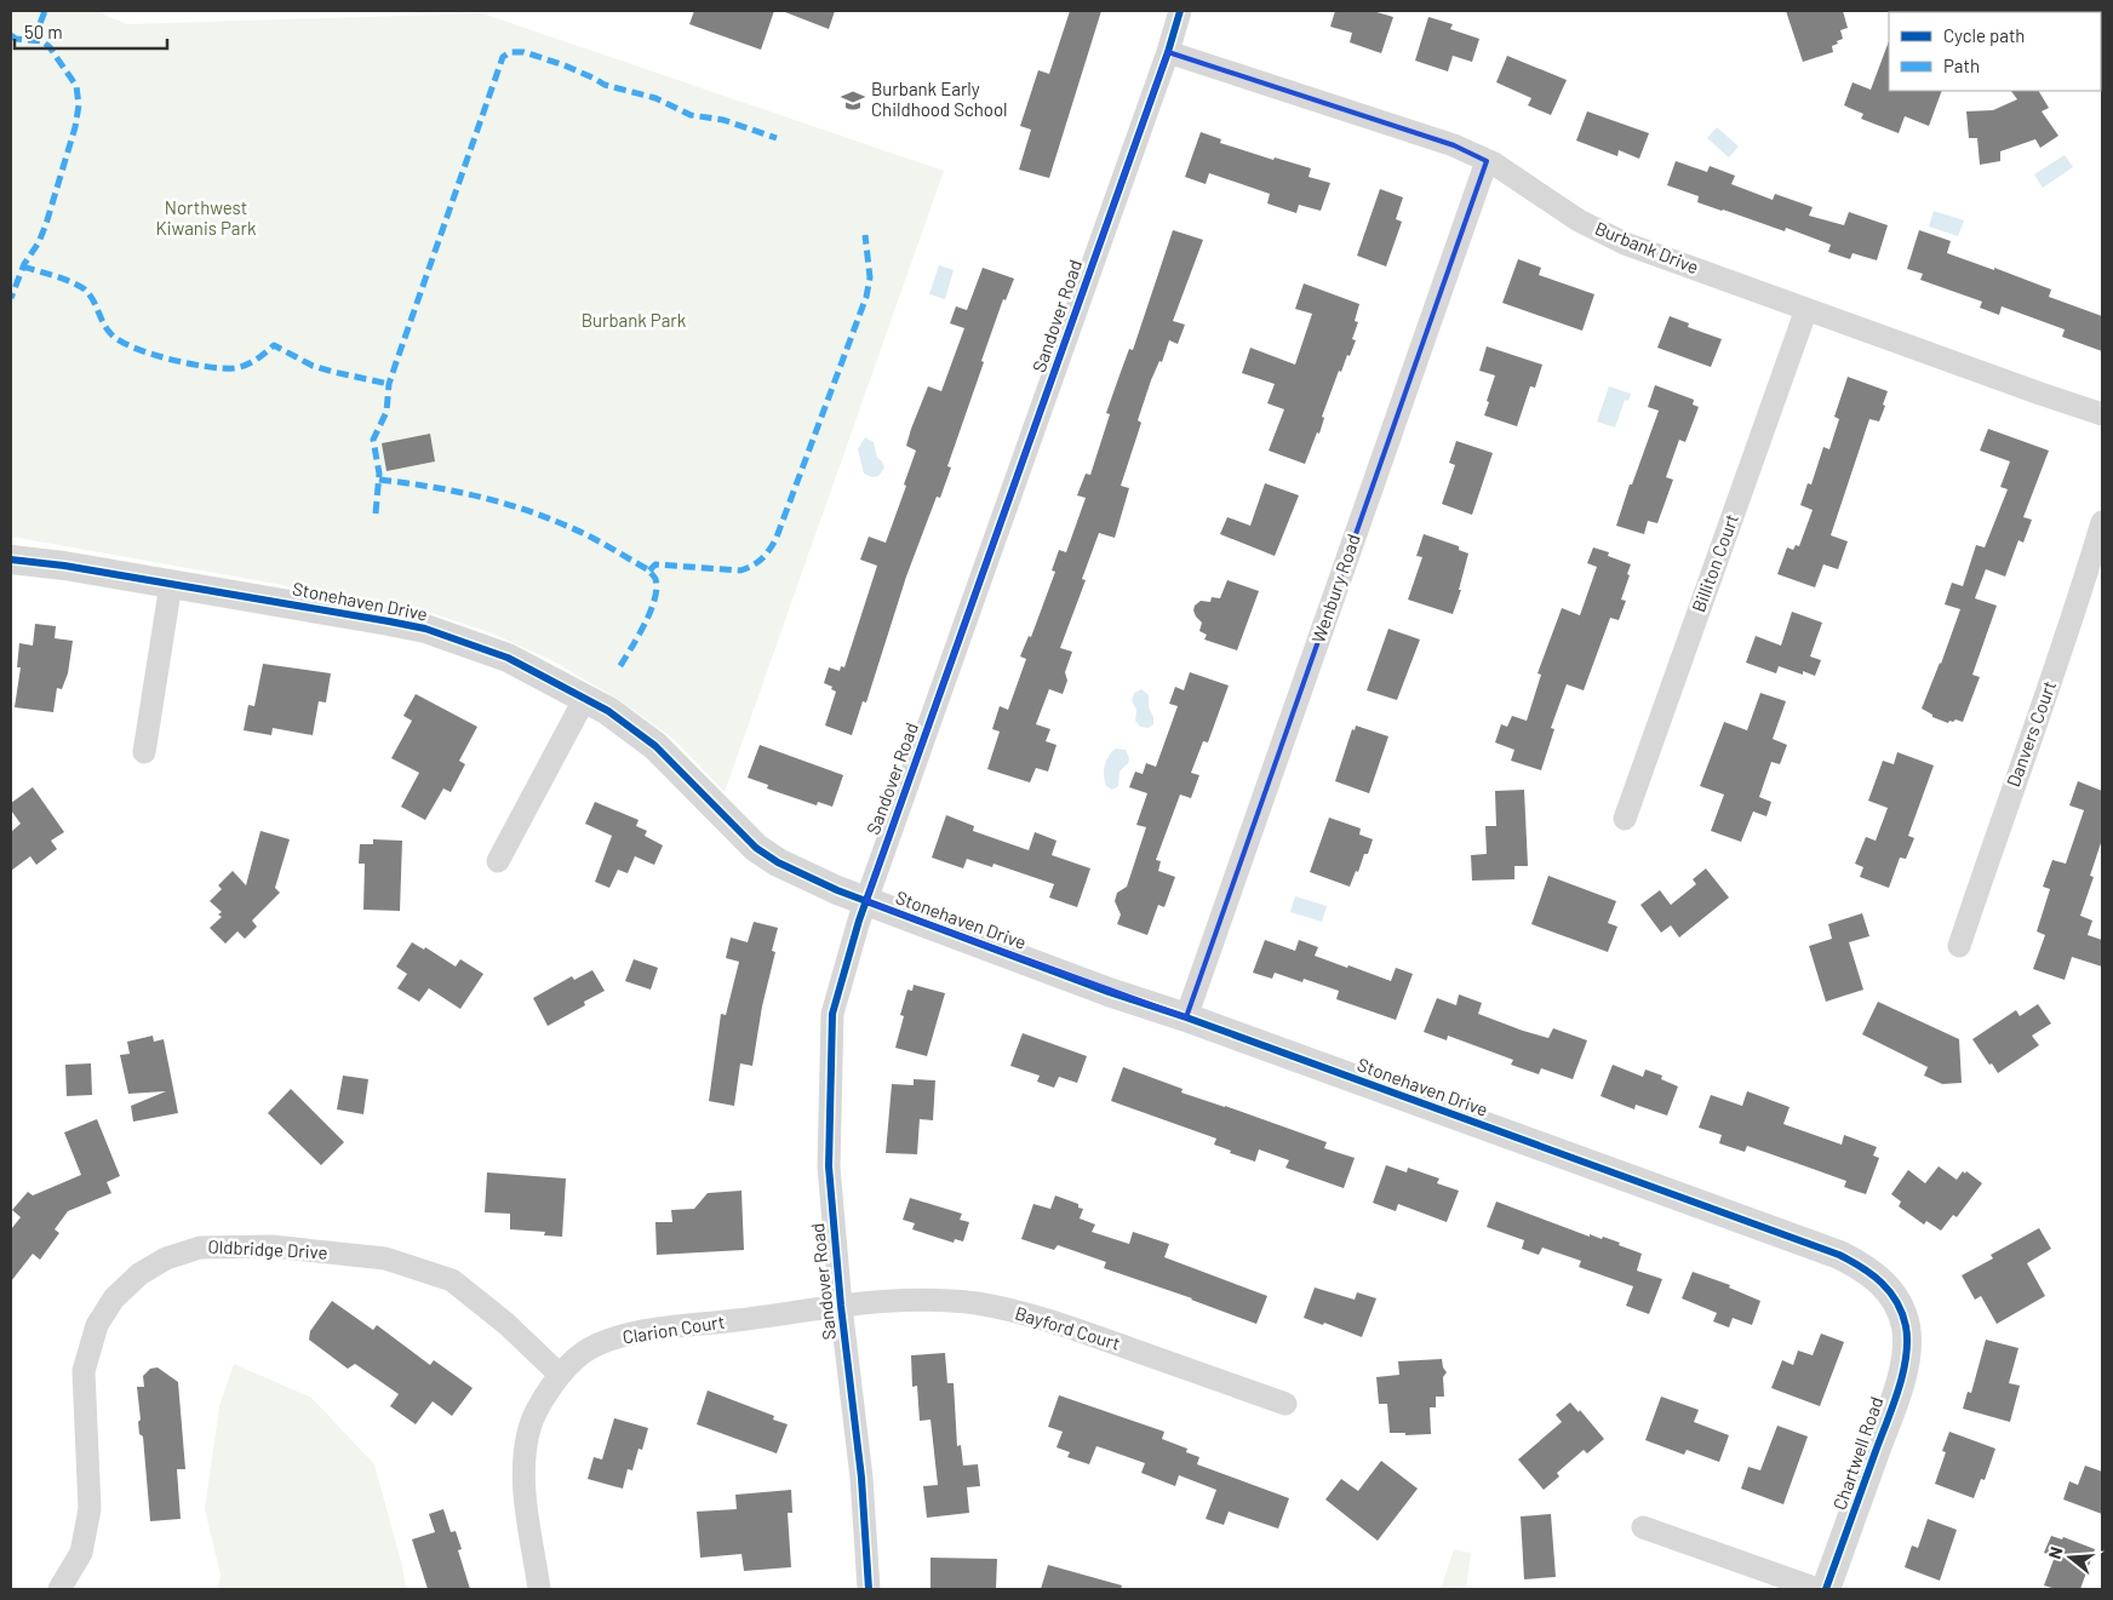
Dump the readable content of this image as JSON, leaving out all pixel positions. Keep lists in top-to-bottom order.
{
  "streets": {
    "street": [
      "Burbank Drive",
      "Sandover Road",
      "Billiton Court",
      "Wenbury Road",
      "Stonehaven Drive",
      "Danvers Court",
      "Oldbridge Drive",
      "Bayford Court",
      "Clarion Court",
      "Chartwell Road"
    ]
  },
  "crossings": [
    ["Burbank Drive", "Sandover Road"],
    ["Burbank Drive", "Billiton Court"],
    ["Burbank Drive", "Wenbury Road"],
    ["Sandover Road", "Stonehaven Drive"],
    ["Sandover Road", "Bayford Court"],
    ["Sandover Road", "Clarion Court"],
    ["Wenbury Road", "Stonehaven Drive"],
    ["Stonehaven Drive", "Chartwell Road"],
    ["Oldbridge Drive", "Clarion Court"],
    ["Bayford Court", "Clarion Court"]
  ],
  "parks": ["Northwest Kiwanis Park", "Burbank Park"],
  "places": {
    "school or university": ["Burbank Early Childhood School"]
  },
  "legend": ["Cycle path", "Path"],
  "scale_bar": "50 m",
  "north": "left"
}
